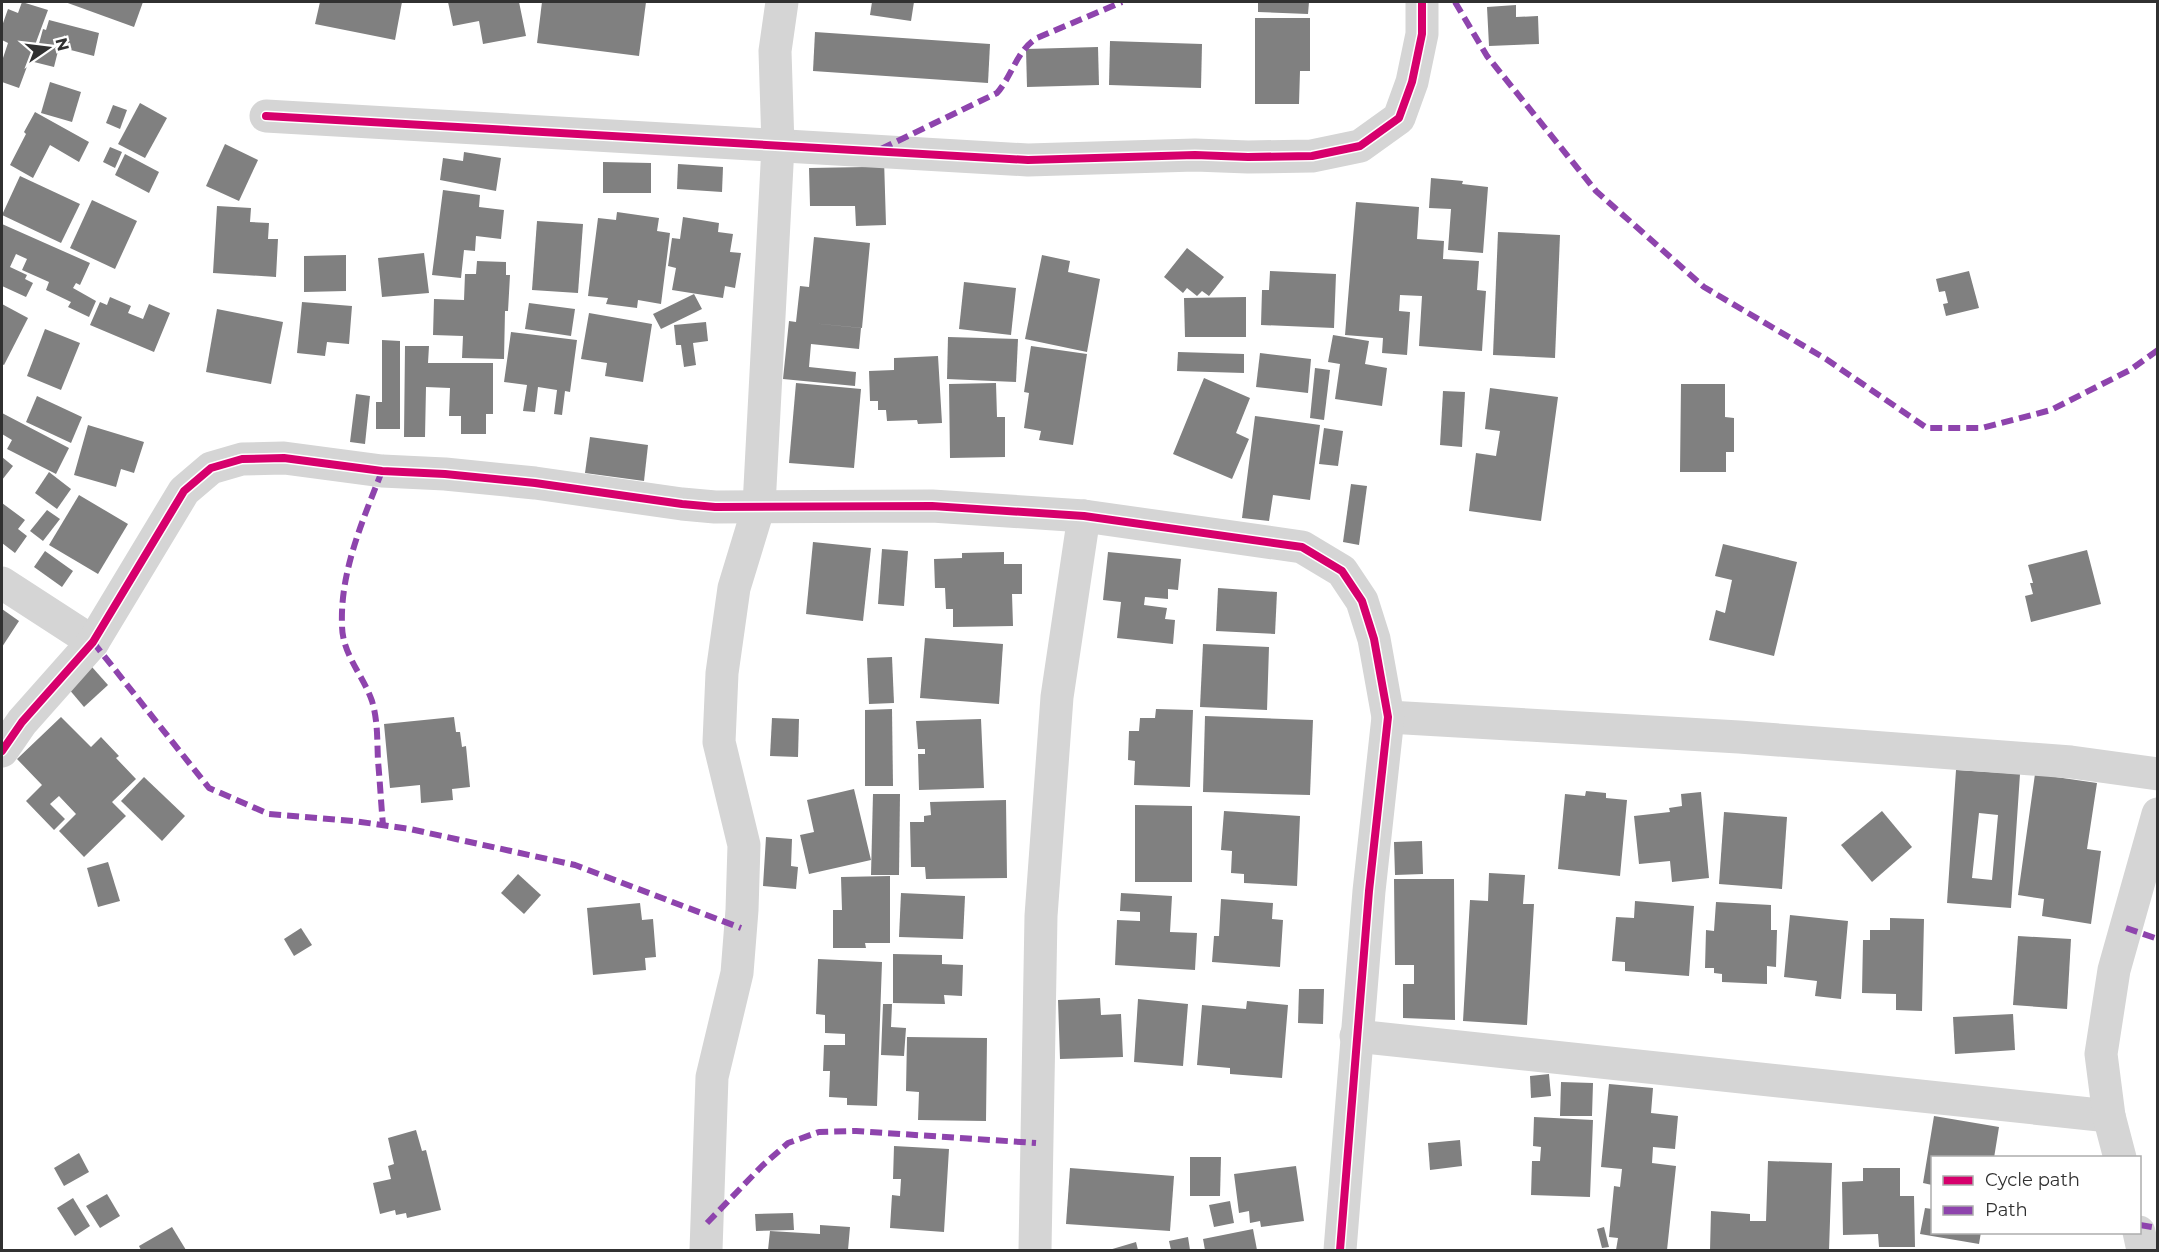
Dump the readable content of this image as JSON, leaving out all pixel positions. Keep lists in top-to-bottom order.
{
  "legend": ["Cycle path", "Path"],
  "north": "right"
}
